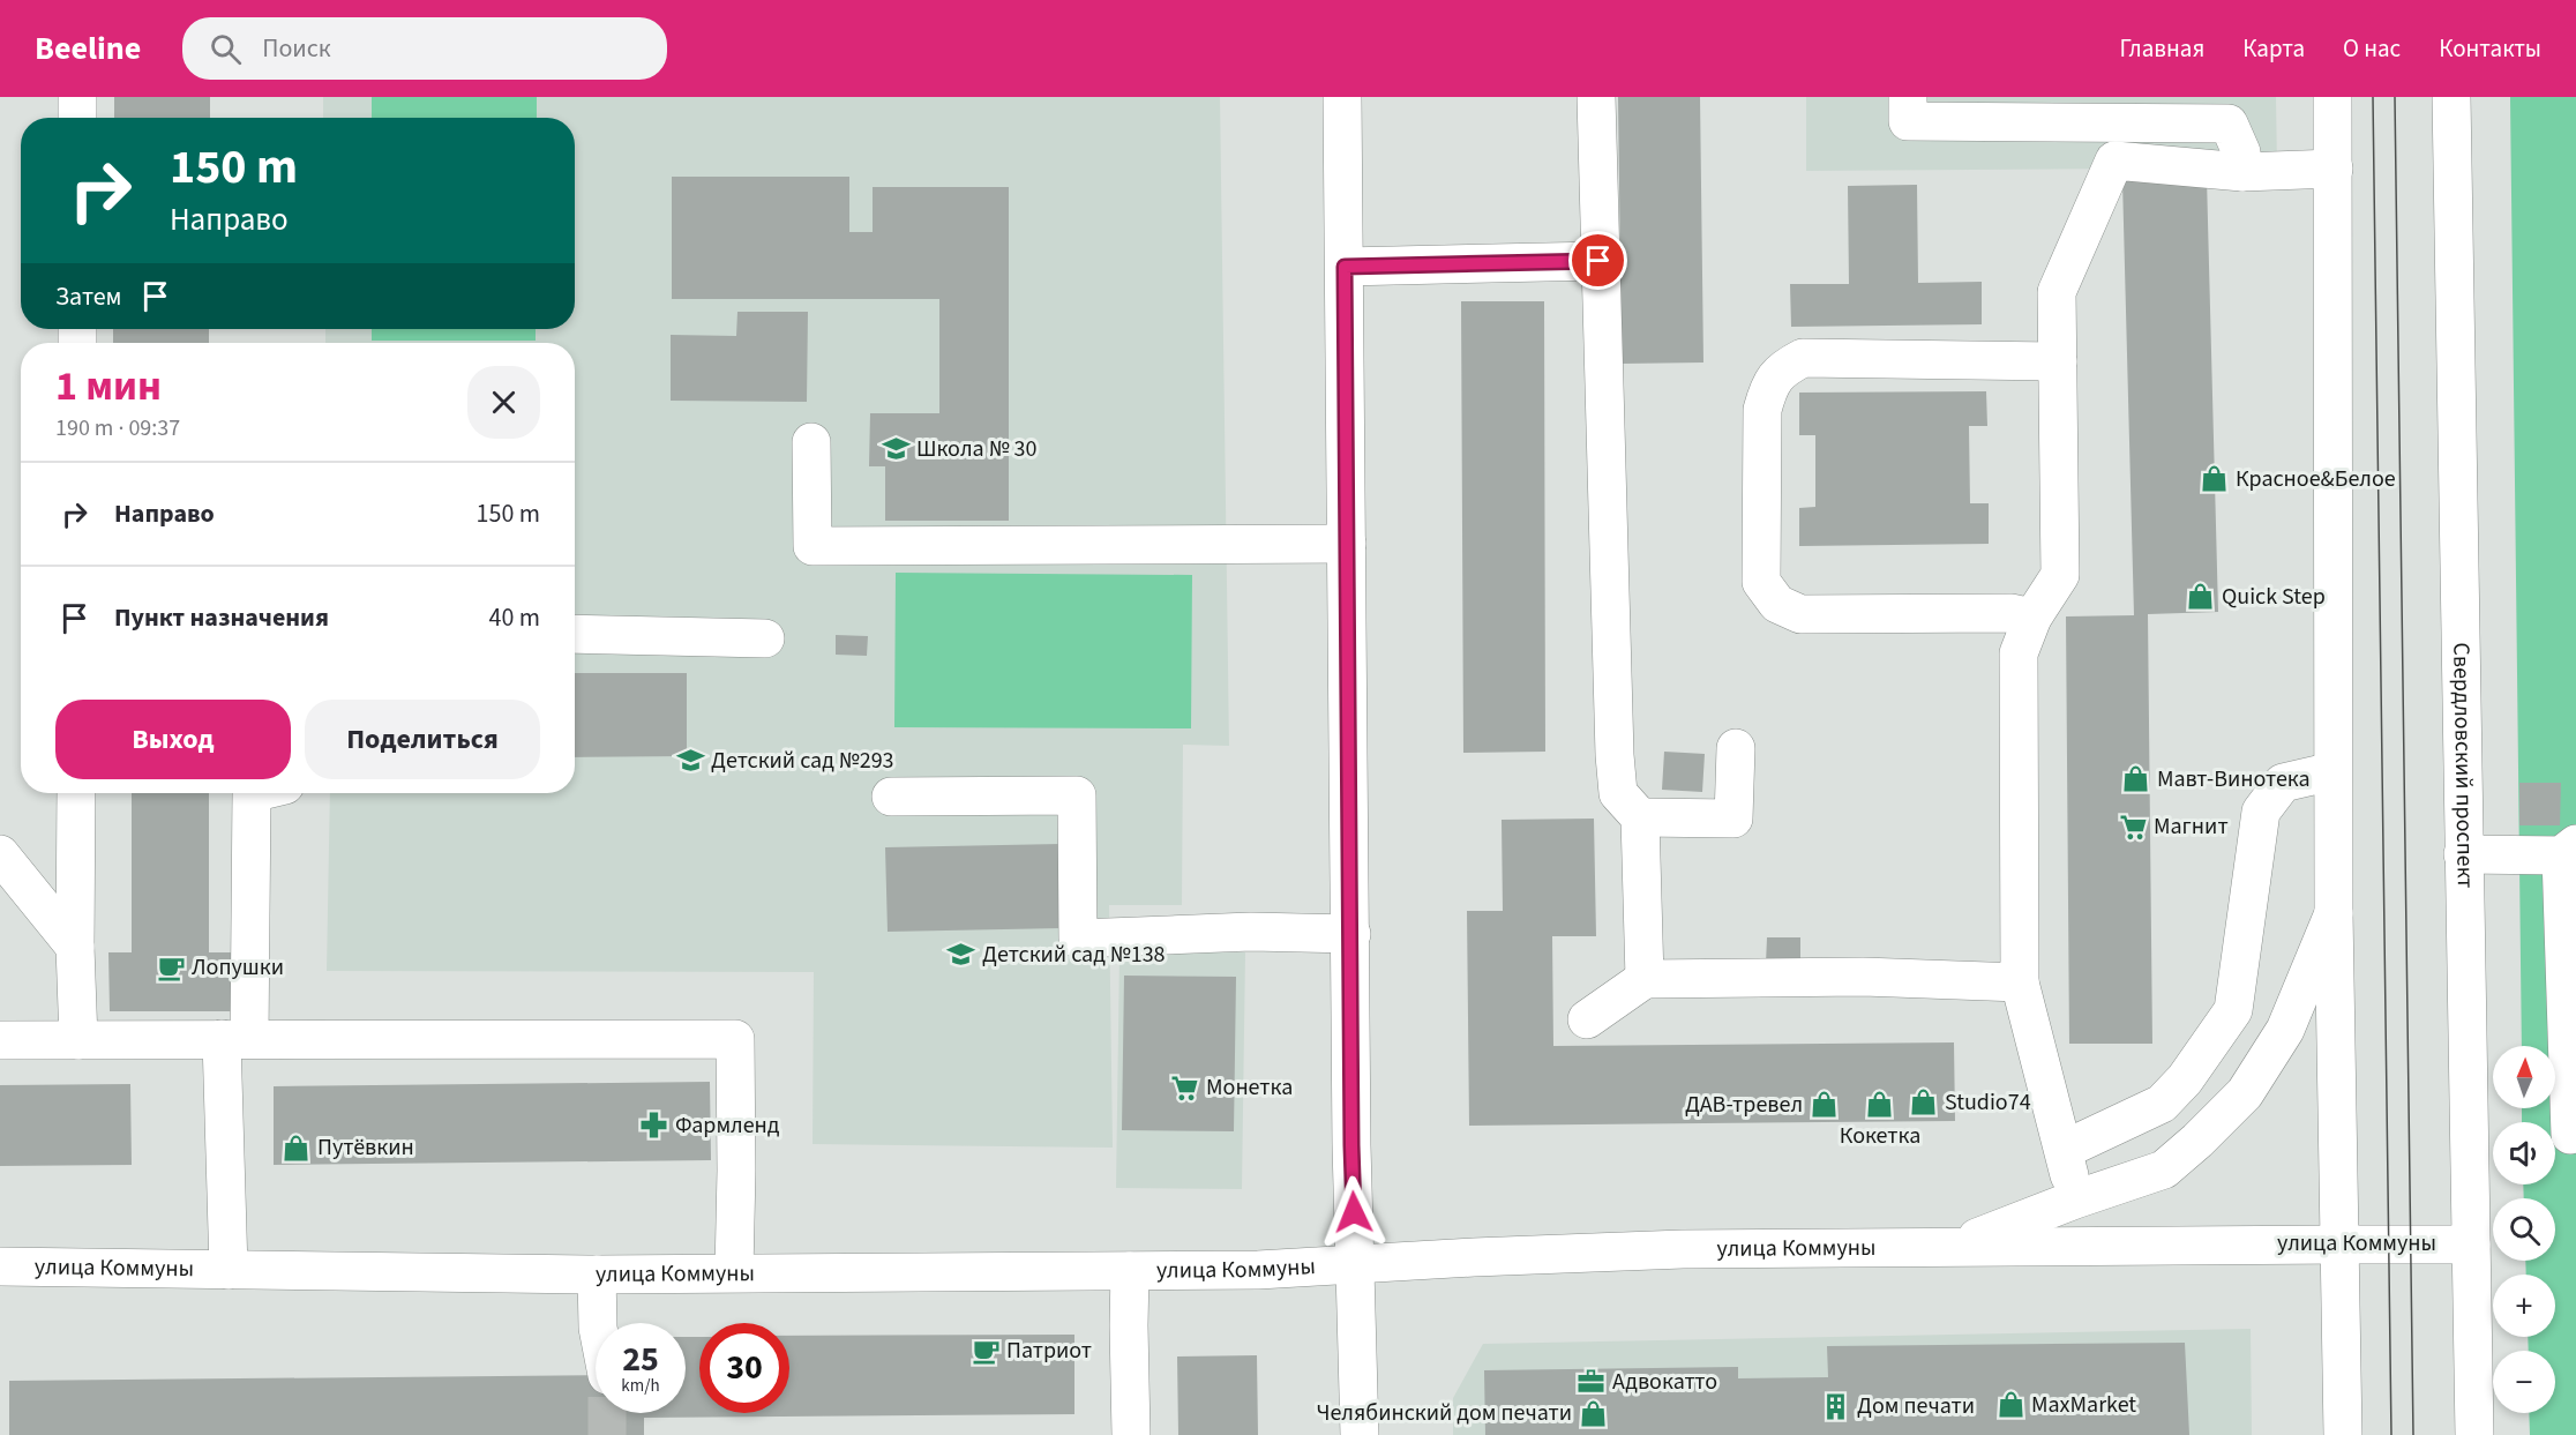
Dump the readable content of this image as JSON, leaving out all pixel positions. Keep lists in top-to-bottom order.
{
  "streets": {
    "street": ["Свердловский проспект", "улица Коммуны"]
  },
  "crossings": [
    ["Свердловский проспект", "улица Коммуны"]
  ],
  "places": {
    "school or university": ["Школа № 30", "Детский сад №293", "Детский сад №138"],
    "shop": [
      "Красное&Белое",
      "Quick Step",
      "Мавт-Винотека",
      "Studio74",
      "Кокетка",
      "ДАВ-тревел",
      "Путёвкин",
      "MaxMarket",
      "Челябинский дом печати"
    ],
    "supermarket": ["Магнит", "Монетка"],
    "cafe": ["Лопушки", "Патриот"],
    "pharmacy": ["Фармленд"],
    "office": ["Адвокатто"],
    "building": ["Дом печати"]
  },
  "north": "top",
  "page": {
    "header": "Beeline",
    "search": "Поиск",
    "nav": [
      "Главная",
      "Карта",
      "О нас",
      "Контакты"
    ],
    "turn": ["150 m", "Направо"],
    "then": "Затем",
    "heading": ["1 мин", "190 m · 09:37"],
    "list": [
      {
        "name": "Направо",
        "value": "150 m"
      },
      {
        "name": "Пункт назначения",
        "value": "40 m"
      }
    ],
    "buttons": ["Выход", "Поделиться"],
    "map_buttons": ["+", "−"],
    "speed": "25 km/h",
    "limit": "30"
  }
}
